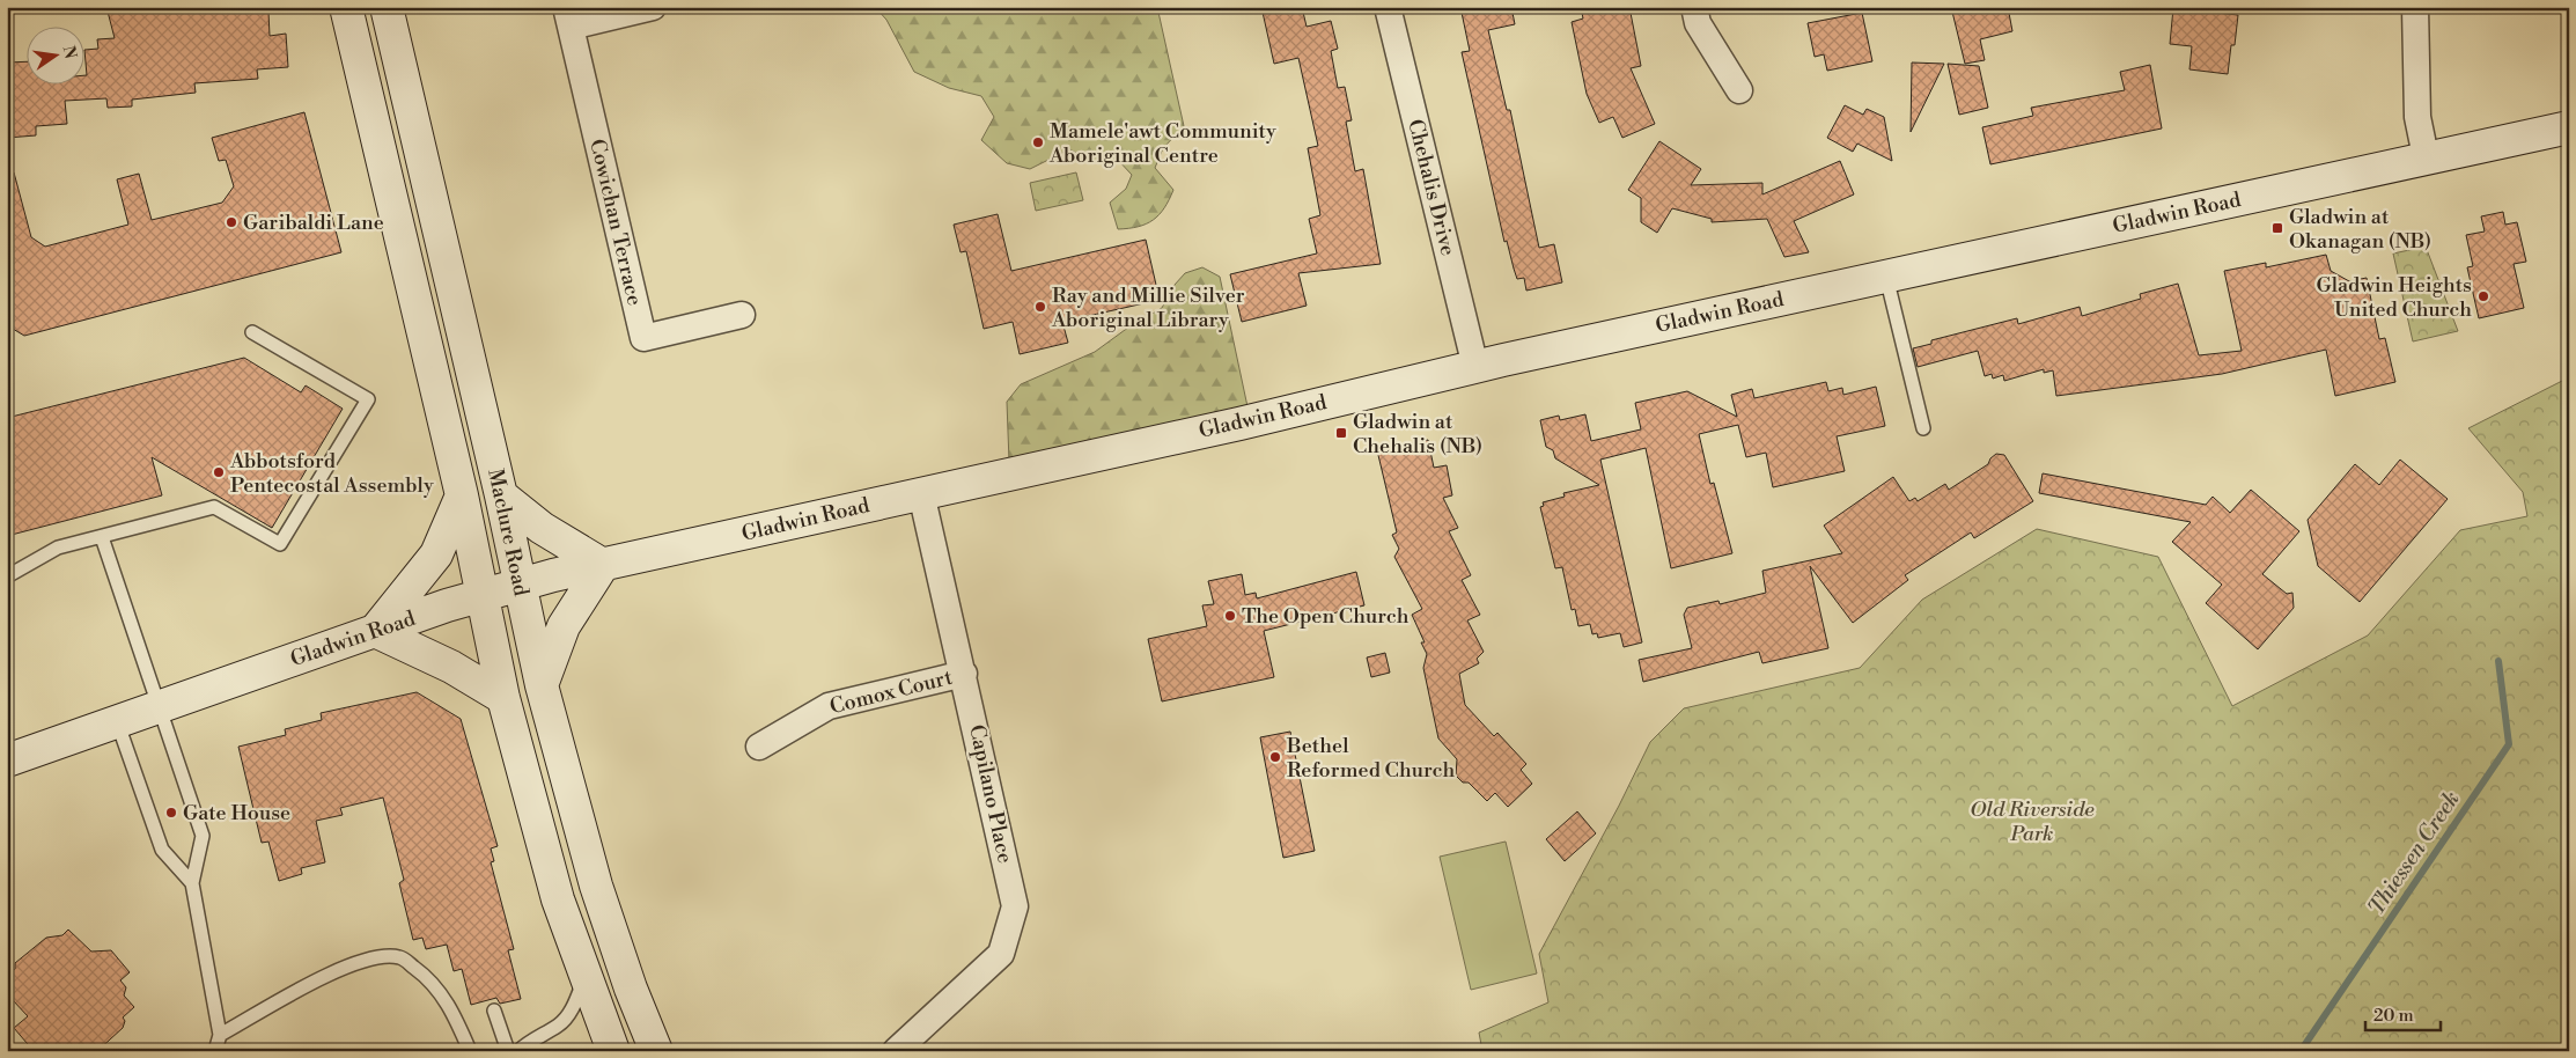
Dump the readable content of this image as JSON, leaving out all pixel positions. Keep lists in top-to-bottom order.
{
  "streets": {
    "main road": ["Gladwin Road", "Maclure Road"],
    "street": [
      "Chehalis Drive",
      "Cowichan Terrace",
      "Comox Court",
      "Capilano Place"
    ]
  },
  "crossings": [
    ["Chehalis Drive", "Gladwin Road"],
    ["Gladwin Road", "Maclure Road"],
    ["Gladwin Road", "Capilano Place"],
    ["Comox Court", "Capilano Place"]
  ],
  "water": ["Thiessen Creek"],
  "parks": ["Old Riverside Park"],
  "places": {
    "other": [
      "Mamele'awt Community Aboriginal Centre",
      "Garibaldi Lane",
      "Gladwin Heights United Church",
      "Ray and Millie Silver Aboriginal Library",
      "Abbotsford Pentecostal Assembly",
      "The Open Church",
      "Bethel Reformed Church",
      "Gate House"
    ],
    "transit": ["Gladwin at Okanagan (NB)", "Gladwin at Chehalis (NB)"]
  },
  "scale_bar": "20 m",
  "north": "right"
}
